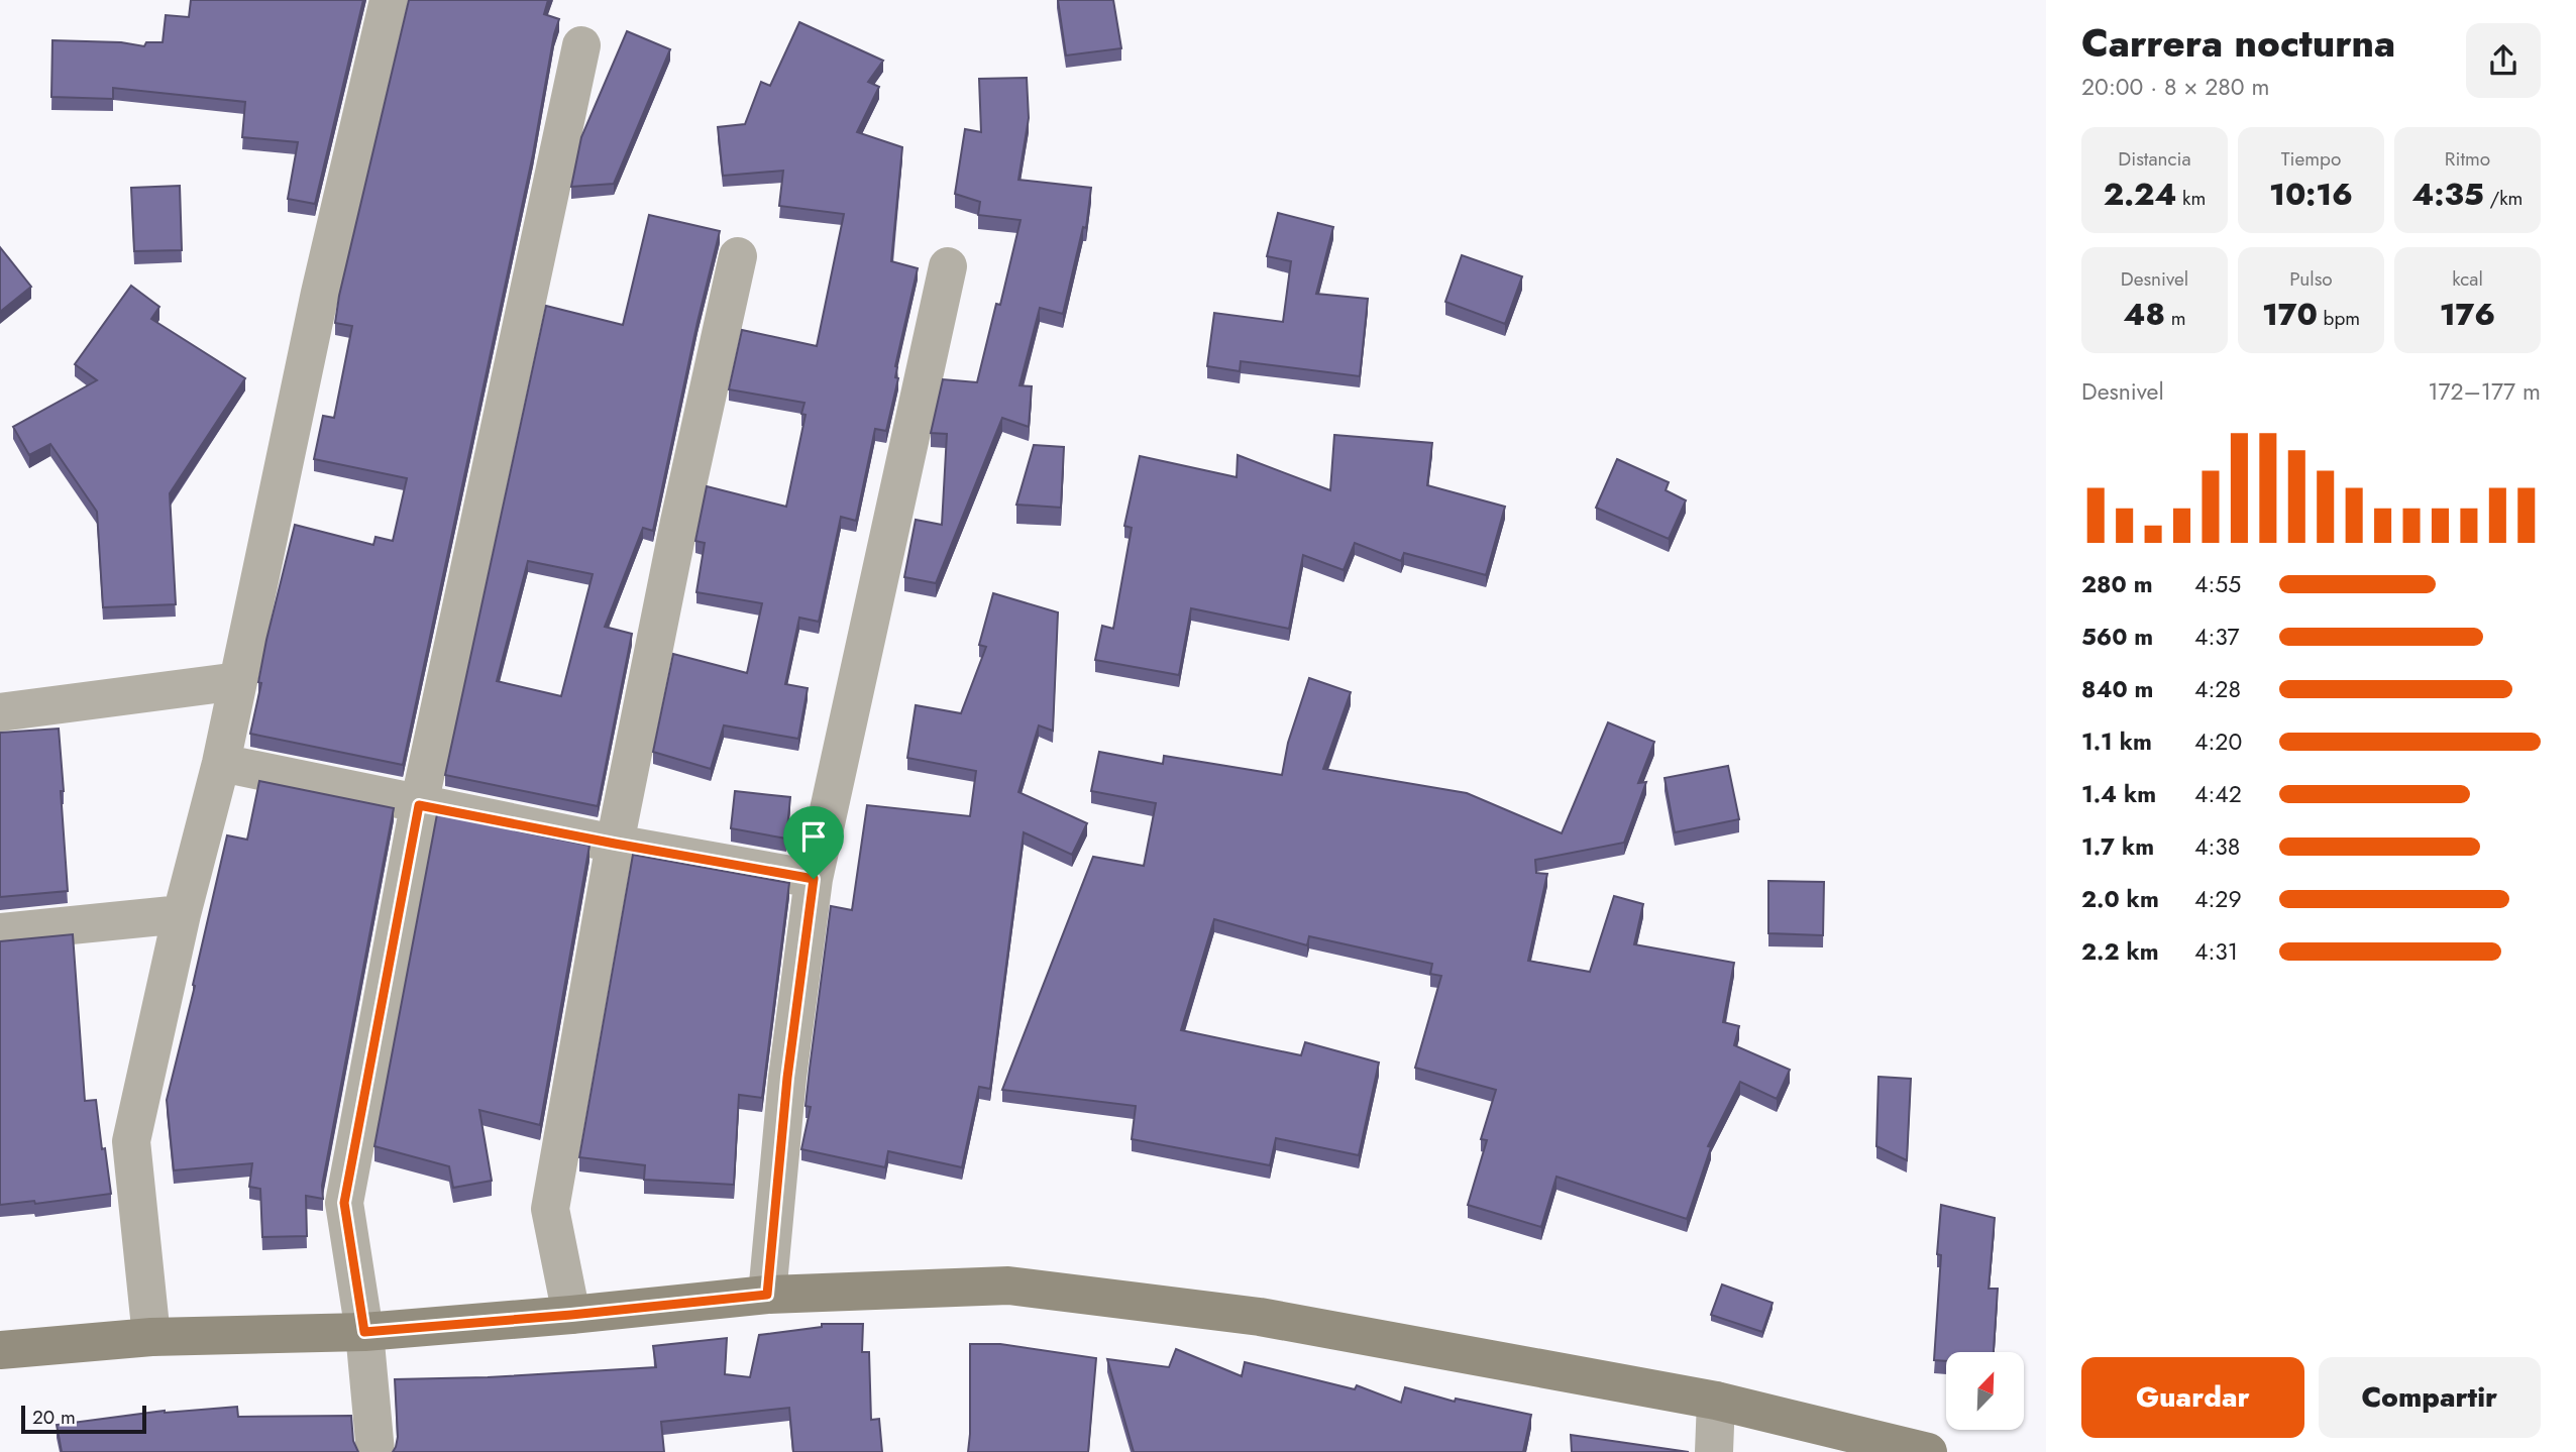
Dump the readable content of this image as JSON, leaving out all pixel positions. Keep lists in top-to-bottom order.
{
  "scale_bar": "20 m",
  "north": "top right",
  "page": {
    "heading": ["Carrera nocturna", "20:00 · 8 × 280 m"],
    "stats": [
      ["Distancia", "2.24 km"],
      ["Tiempo", "10:16"],
      ["Ritmo", "4:35 /km"],
      ["Desnivel", "48 m"],
      ["Pulso", "170 bpm"],
      ["kcal", "176"]
    ],
    "chart": ["Desnivel", "172–177 m"],
    "list": [
      {
        "name": "280 m",
        "note": "4:55"
      },
      {
        "name": "560 m",
        "note": "4:37"
      },
      {
        "name": "840 m",
        "note": "4:28"
      },
      {
        "name": "1.1 km",
        "note": "4:20"
      },
      {
        "name": "1.4 km",
        "note": "4:42"
      },
      {
        "name": "1.7 km",
        "note": "4:38"
      },
      {
        "name": "2.0 km",
        "note": "4:29"
      },
      {
        "name": "2.2 km",
        "note": "4:31"
      }
    ],
    "buttons": ["Guardar", "Compartir"],
    "scale": "20 m"
  }
}
